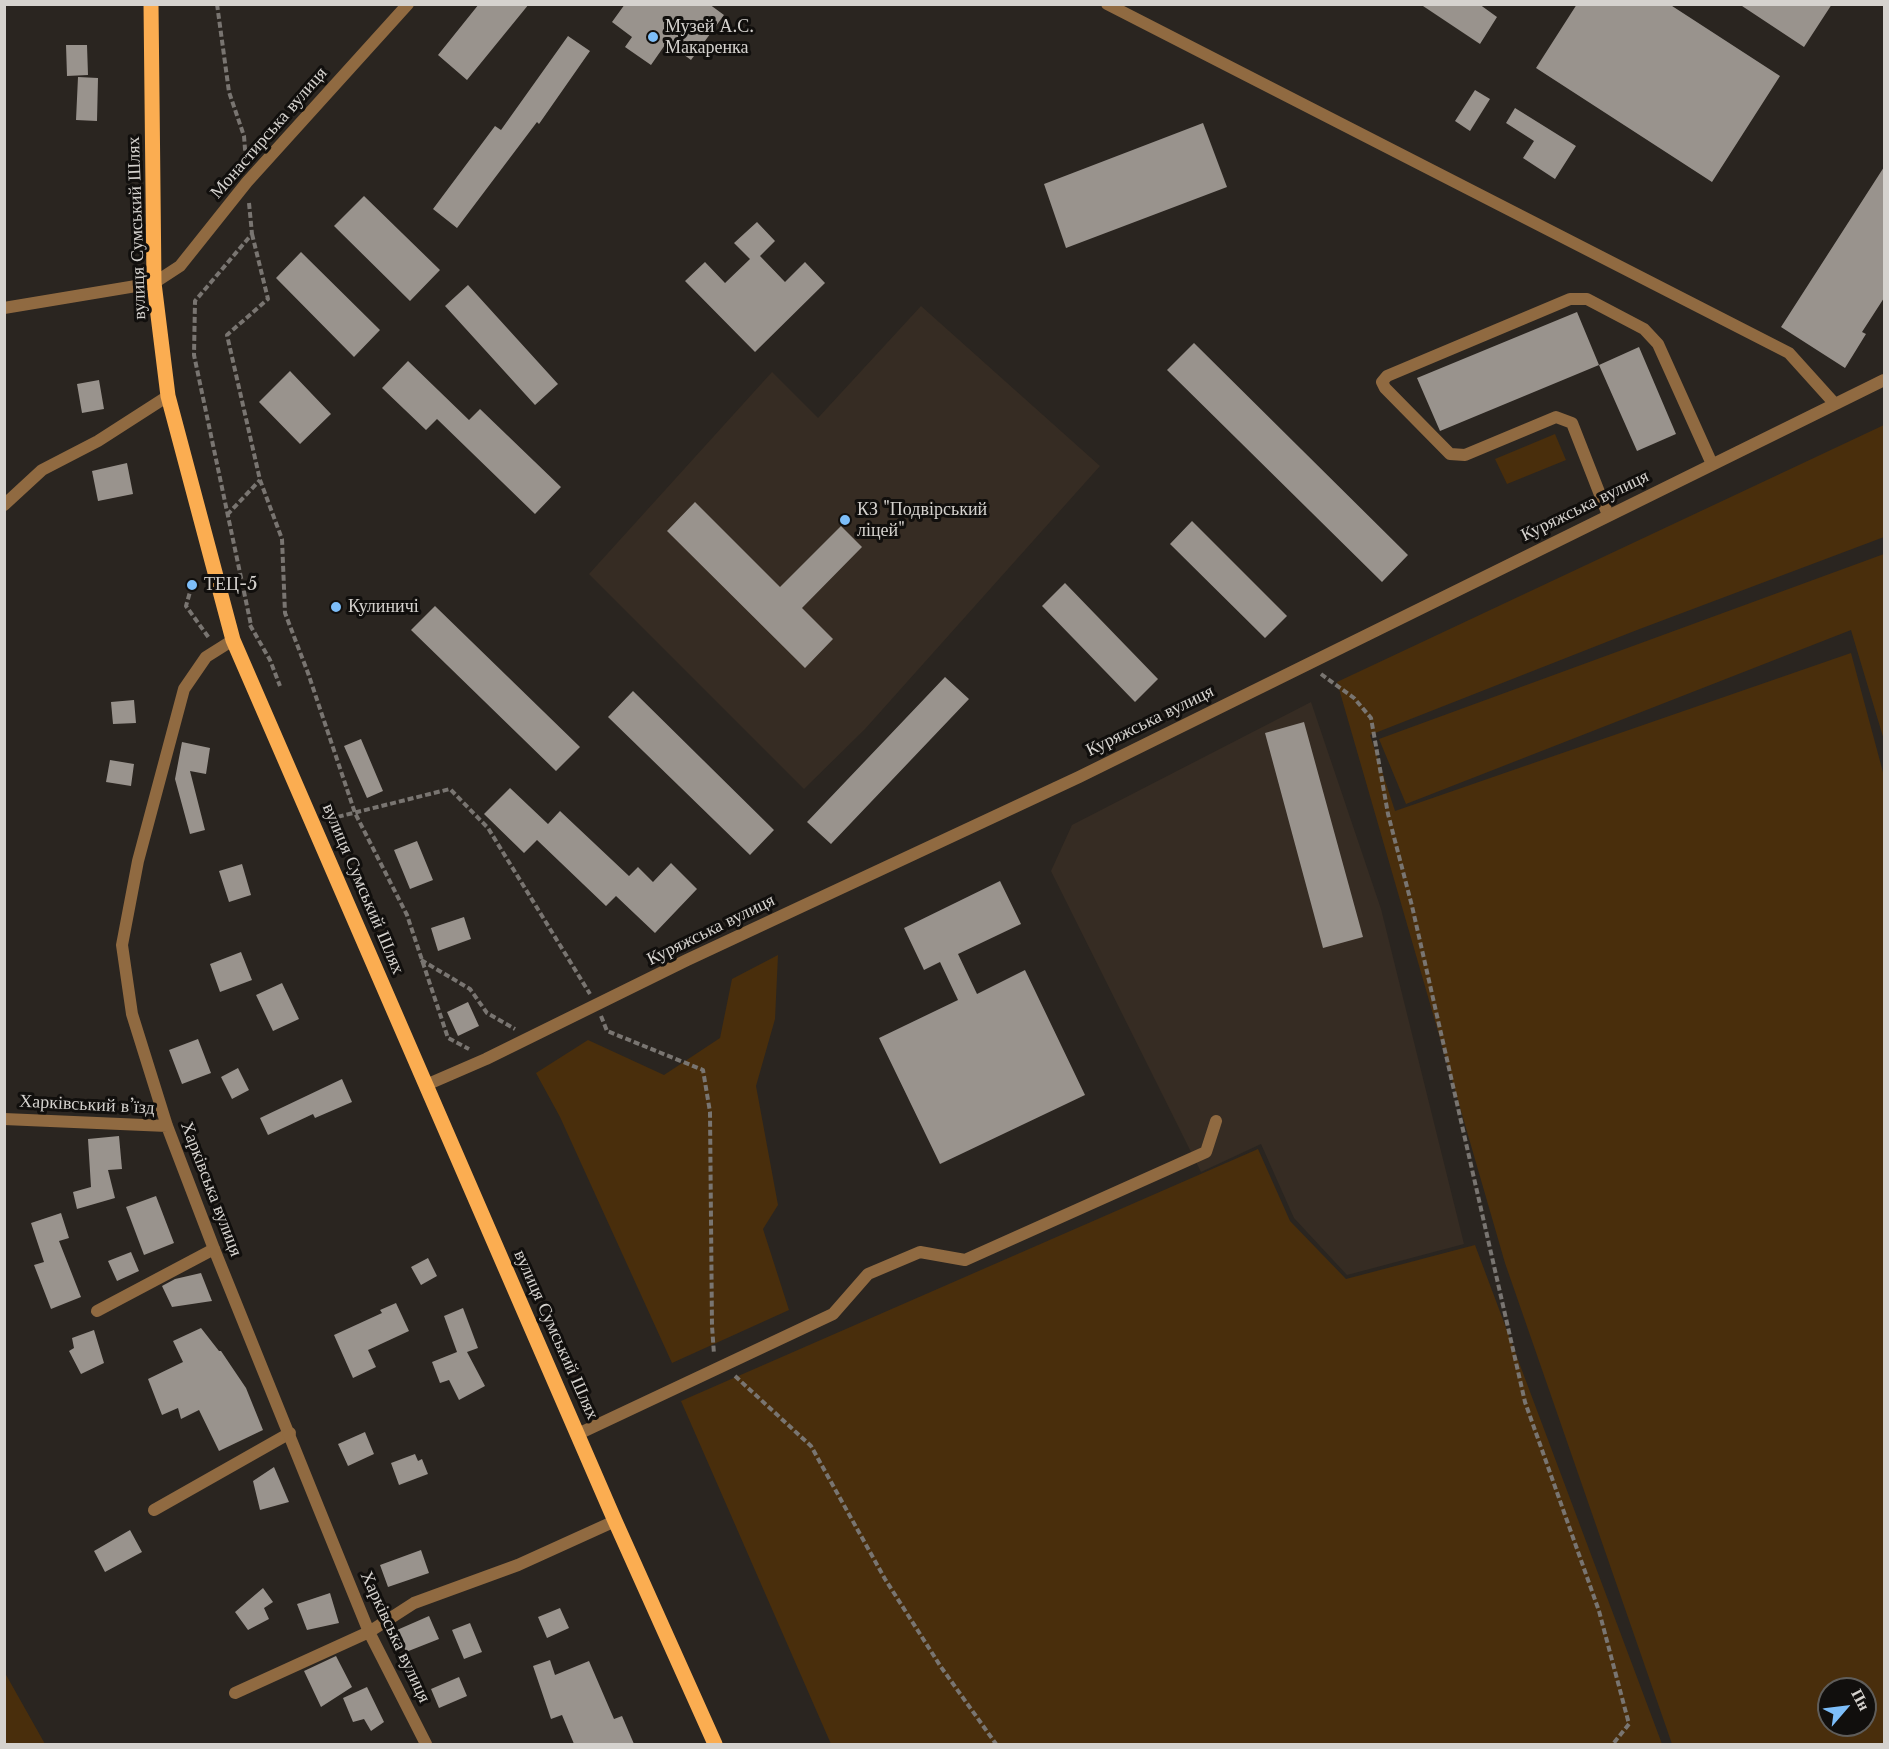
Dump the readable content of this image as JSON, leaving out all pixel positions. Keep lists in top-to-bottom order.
{
  "streets": {
    "main road": ["вулиця Сумський Шлях"],
    "street": [
      "Монастирська вулиця",
      "Куряжська вулиця",
      "Харківський в’їзд",
      "Харківська вулиця"
    ]
  },
  "crossings": [
    ["Монастирська вулиця", "вулиця Сумський Шлях"],
    ["вулиця Сумський Шлях", "Куряжська вулиця"],
    ["вулиця Сумський Шлях", "Харківська вулиця"],
    ["Харківський в’їзд", "Харківська вулиця"]
  ],
  "places": [
    "Музей А.С. Макаренка",
    "КЗ \"Подвірський ліцей\"",
    "ТЕЦ-5",
    "Кулиничі"
  ],
  "north": "top right"
}
